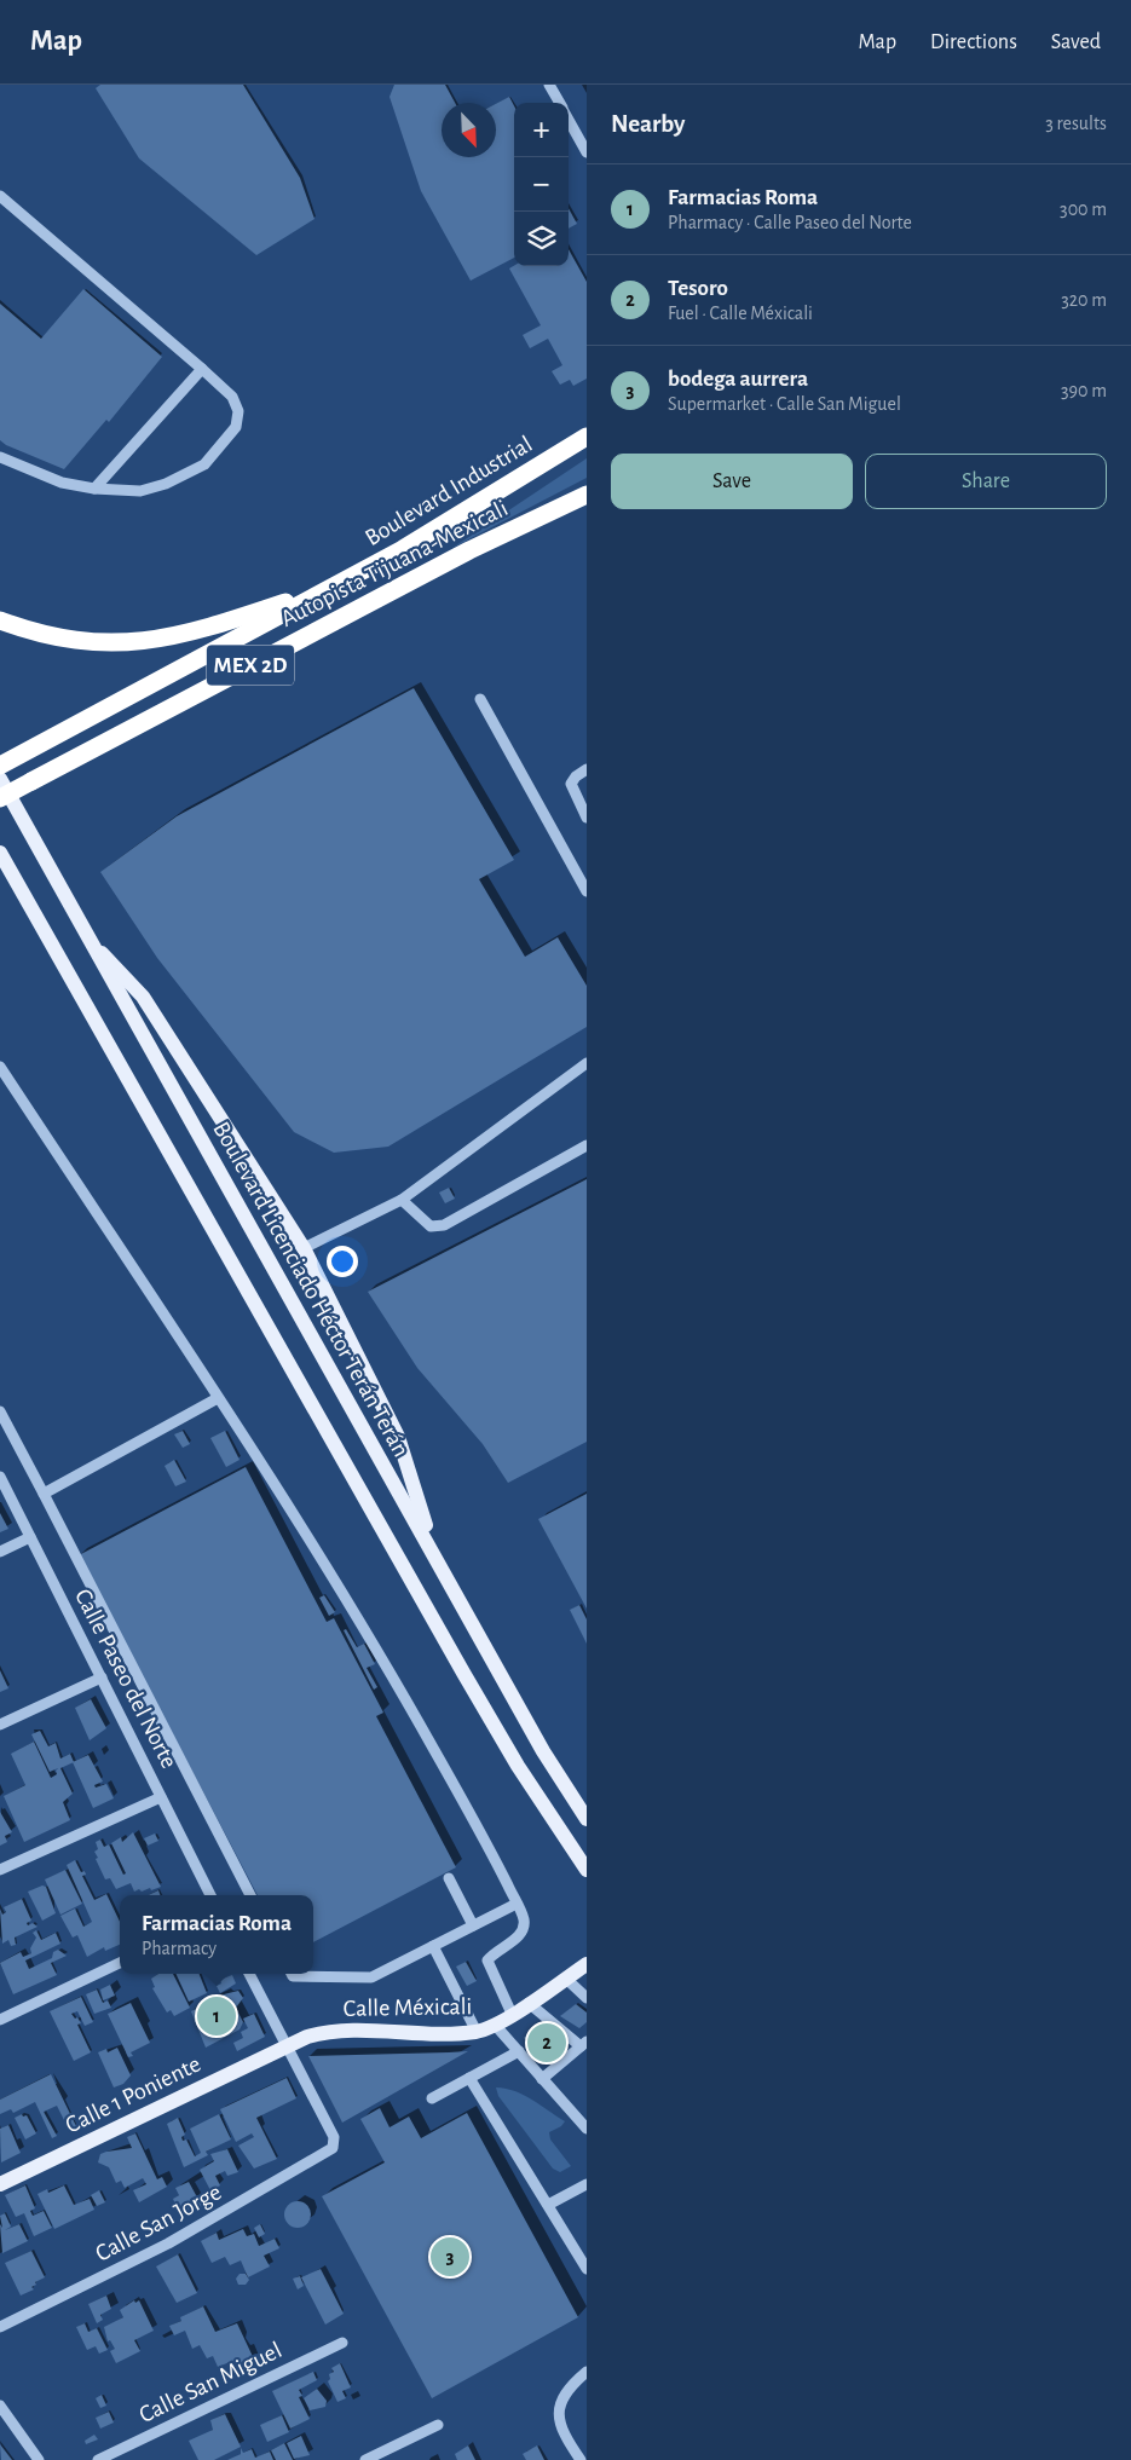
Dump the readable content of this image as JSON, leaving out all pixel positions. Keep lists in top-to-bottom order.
{
  "streets": {
    "highway": ["Boulevard Industrial", "Autopista Tijuana-Mexicali", "MEX 2D"],
    "main road": ["Boulevard Licenciado Héctor Terán Terán", "Calle Méxicali", "Calle 1 Poniente"],
    "street": ["Calle Paseo del Norte", "Calle San Jorge", "Calle San Miguel"]
  },
  "crossings": [
    ["Boulevard Industrial", "Autopista Tijuana-Mexicali"],
    ["Calle Méxicali", "Calle 1 Poniente"],
    ["Calle Méxicali", "Calle San Jorge"],
    ["Calle 1 Poniente", "Calle San Jorge"]
  ],
  "north": "bottom right",
  "page": {
    "header": "Map",
    "nav": ["Map", "Directions", "Saved"],
    "heading": ["Nearby", "3 results"],
    "map_buttons": ["+", "−"],
    "list": [
      {
        "mark": "1",
        "name": "Farmacias Roma",
        "note": "Pharmacy · Calle Paseo del Norte",
        "value": "300 m"
      },
      {
        "mark": "2",
        "name": "Tesoro",
        "note": "Fuel · Calle Méxicali",
        "value": "320 m"
      },
      {
        "mark": "3",
        "name": "bodega aurrera",
        "note": "Supermarket · Calle San Miguel",
        "value": "390 m"
      }
    ],
    "buttons": ["Save", "Share"],
    "popup": ["Farmacias Roma", "Pharmacy"],
    "pins": ["1", "2", "3"]
  }
}
